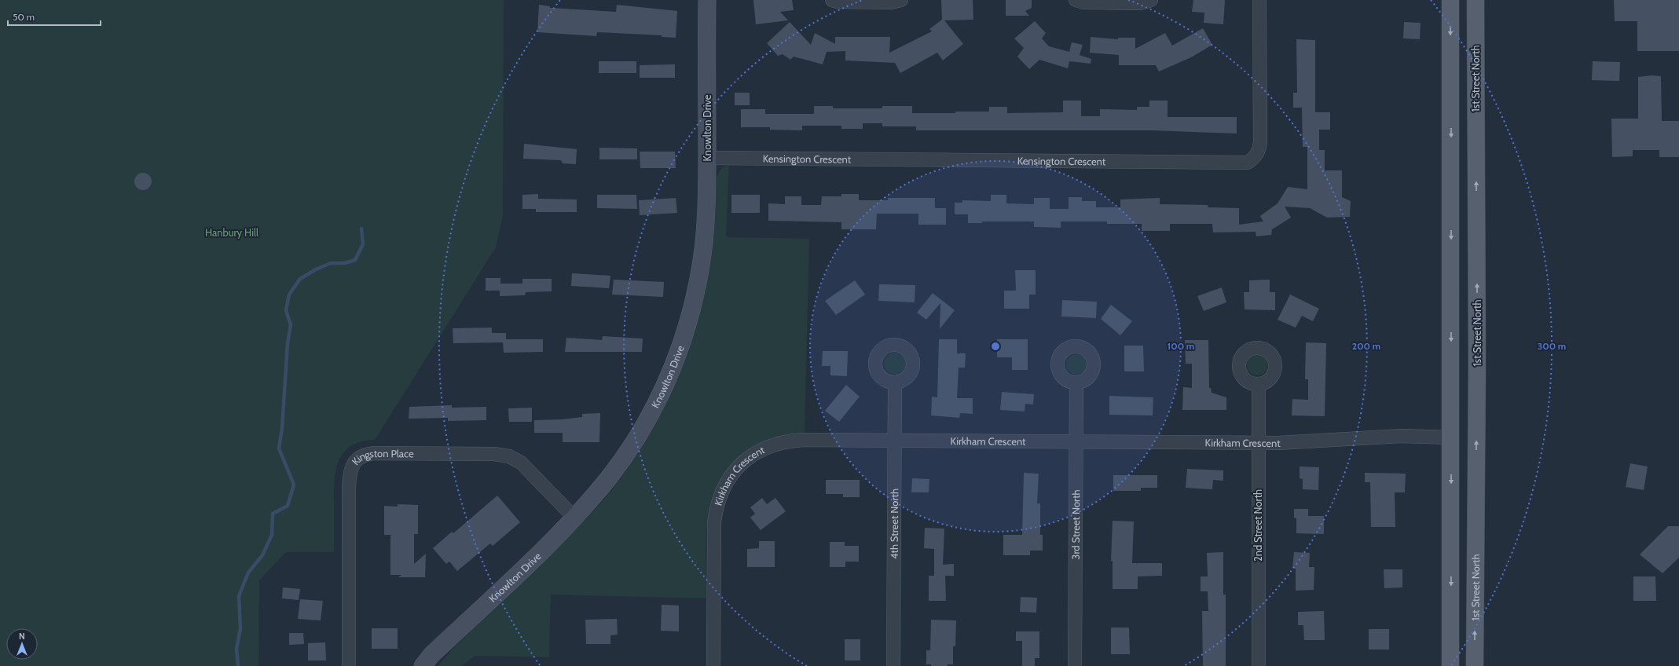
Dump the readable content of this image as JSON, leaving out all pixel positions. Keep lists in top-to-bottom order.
{
  "streets": {
    "main road": ["1st Street North"],
    "street": [
      "Knowlton Drive",
      "Kensington Crescent",
      "Kirkham Crescent",
      "Kingston Place",
      "4th Street North",
      "3rd Street North",
      "2nd Street North"
    ]
  },
  "crossings": [
    ["Knowlton Drive", "Kensington Crescent"],
    ["Knowlton Drive", "Kingston Place"],
    ["Kirkham Crescent", "4th Street North"],
    ["Kirkham Crescent", "3rd Street North"],
    ["Kirkham Crescent", "2nd Street North"]
  ],
  "parks": ["Hanbury Hill"],
  "scale_bar": "50 m",
  "north": "top",
  "rings": ["100 m", "200 m", "300 m"]
}
